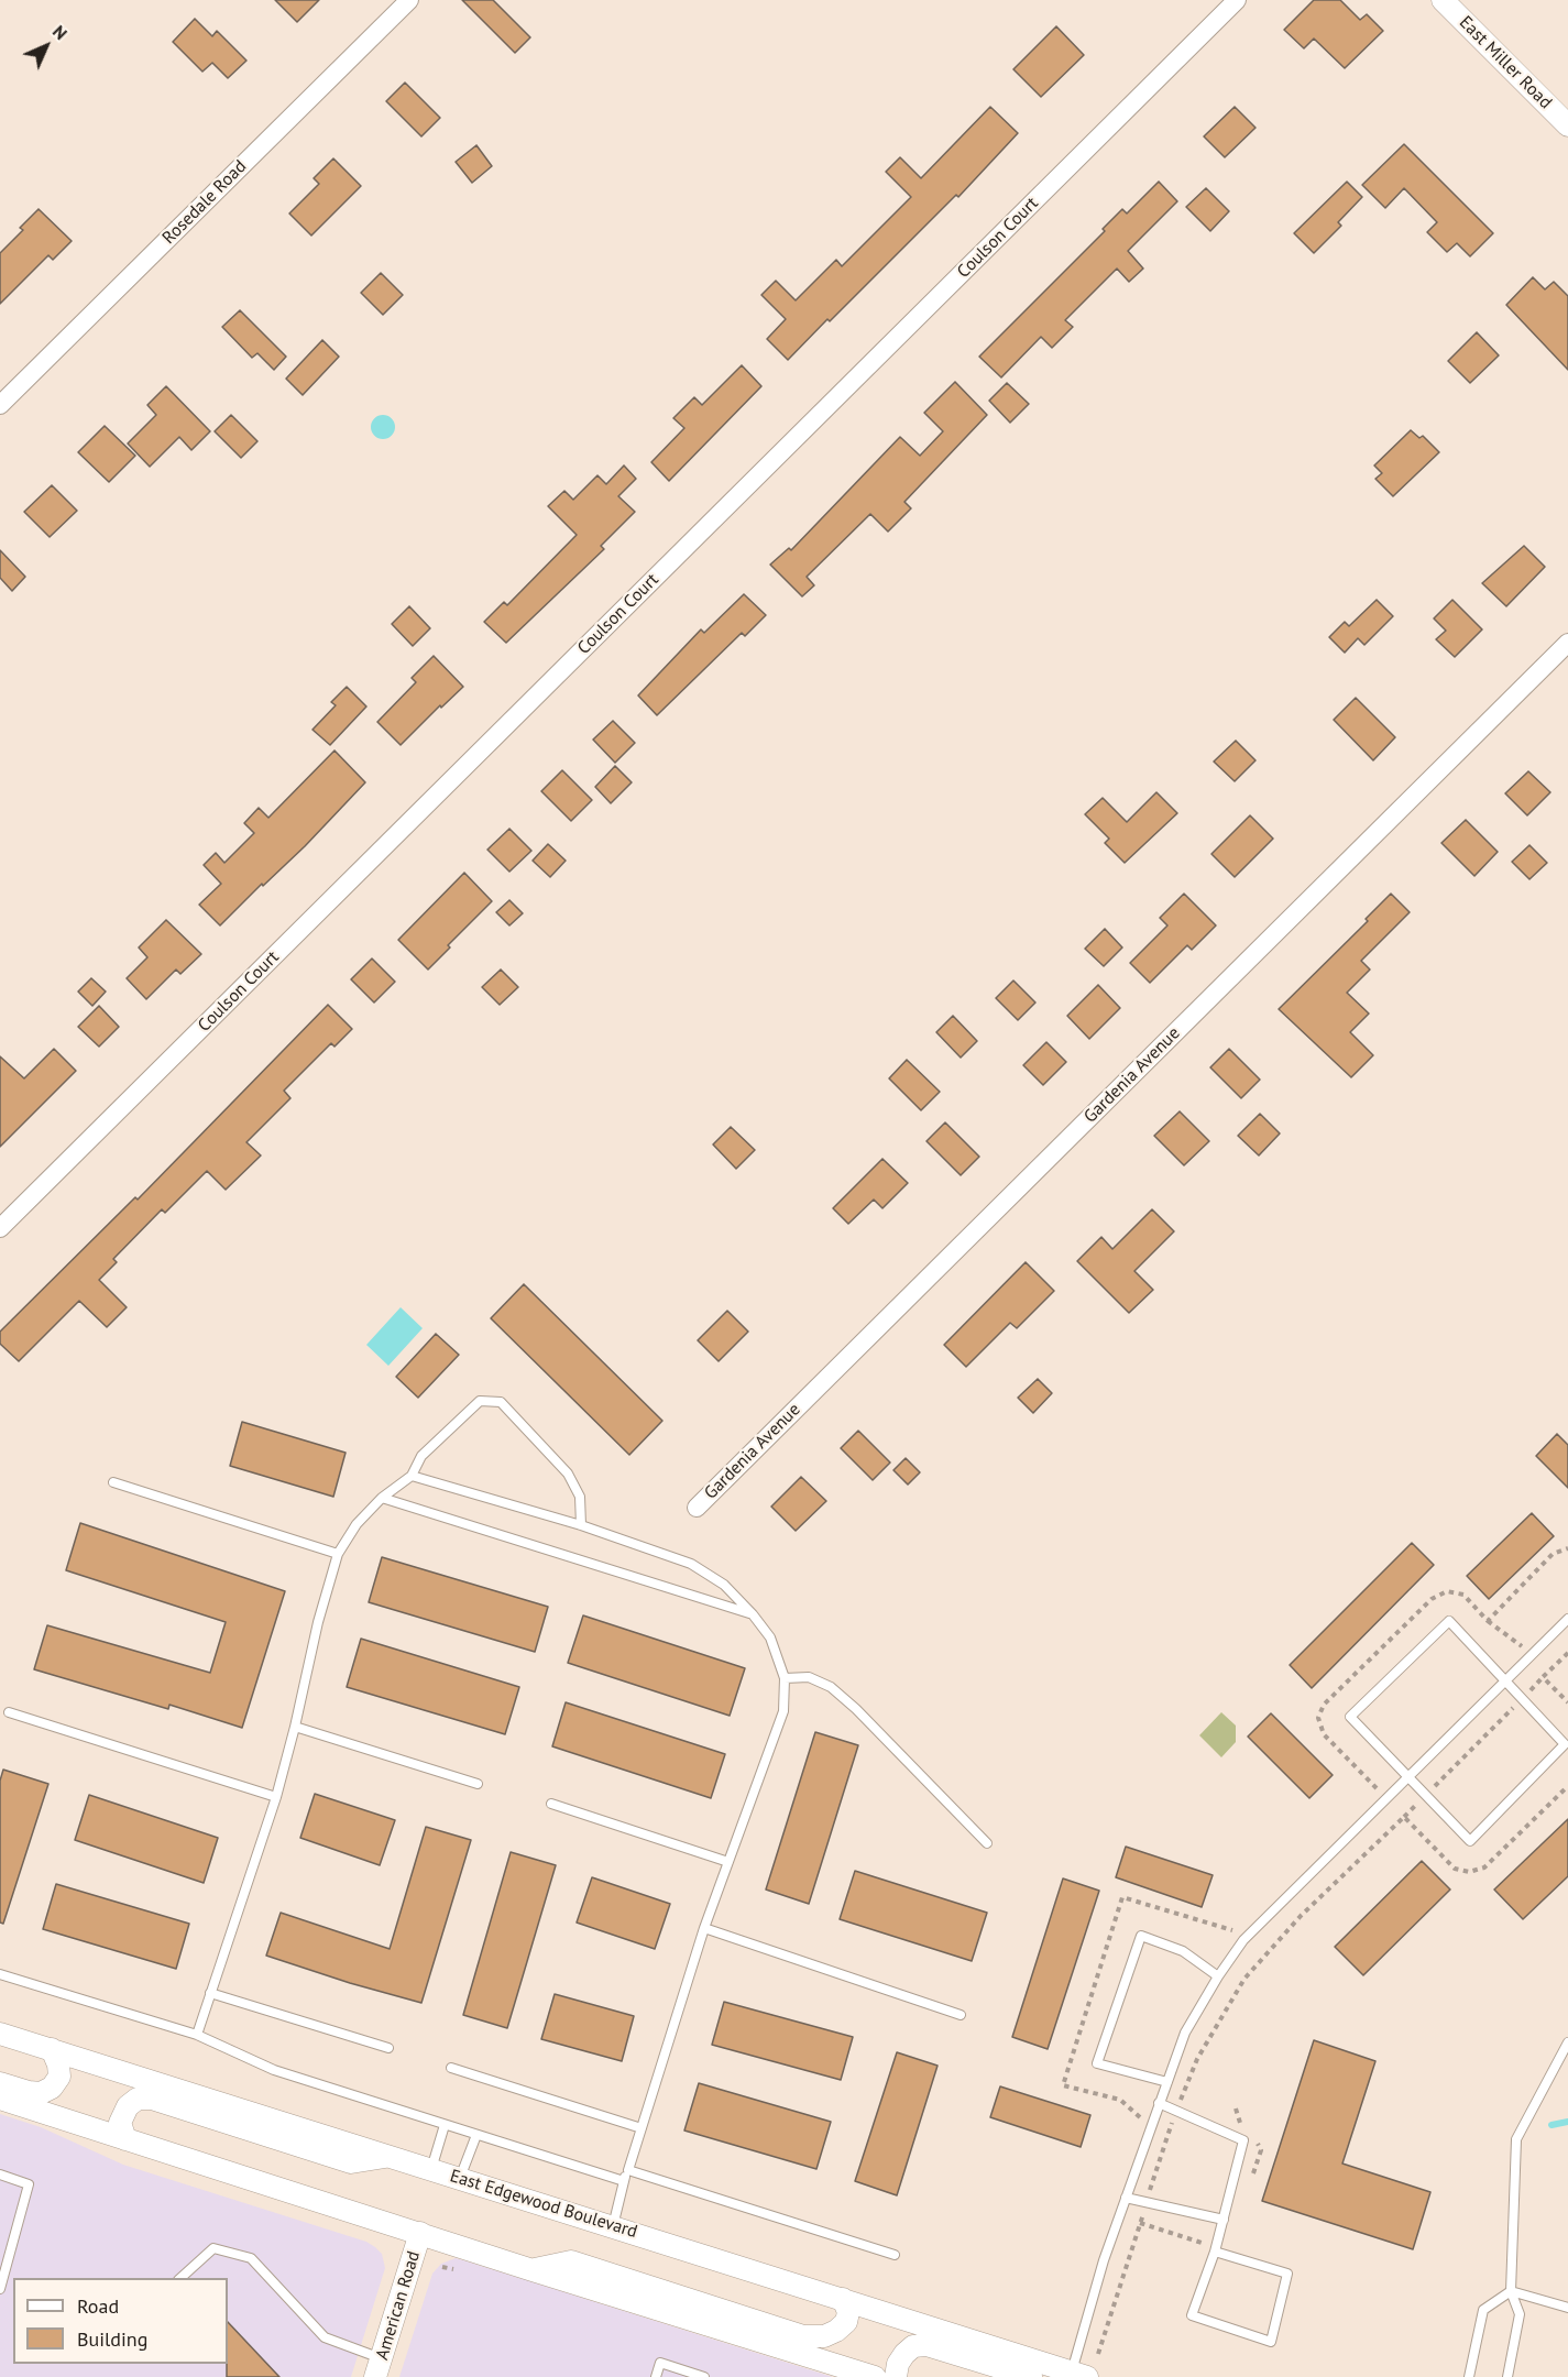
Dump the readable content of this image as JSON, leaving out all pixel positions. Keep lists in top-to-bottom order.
{
  "streets": {
    "street": [
      "East Miller Road",
      "Rosedale Road",
      "Coulson Court",
      "Gardenia Avenue",
      "East Edgewood Boulevard",
      "American Road"
    ]
  },
  "legend": ["Road", "Building"],
  "north": "top right"
}
